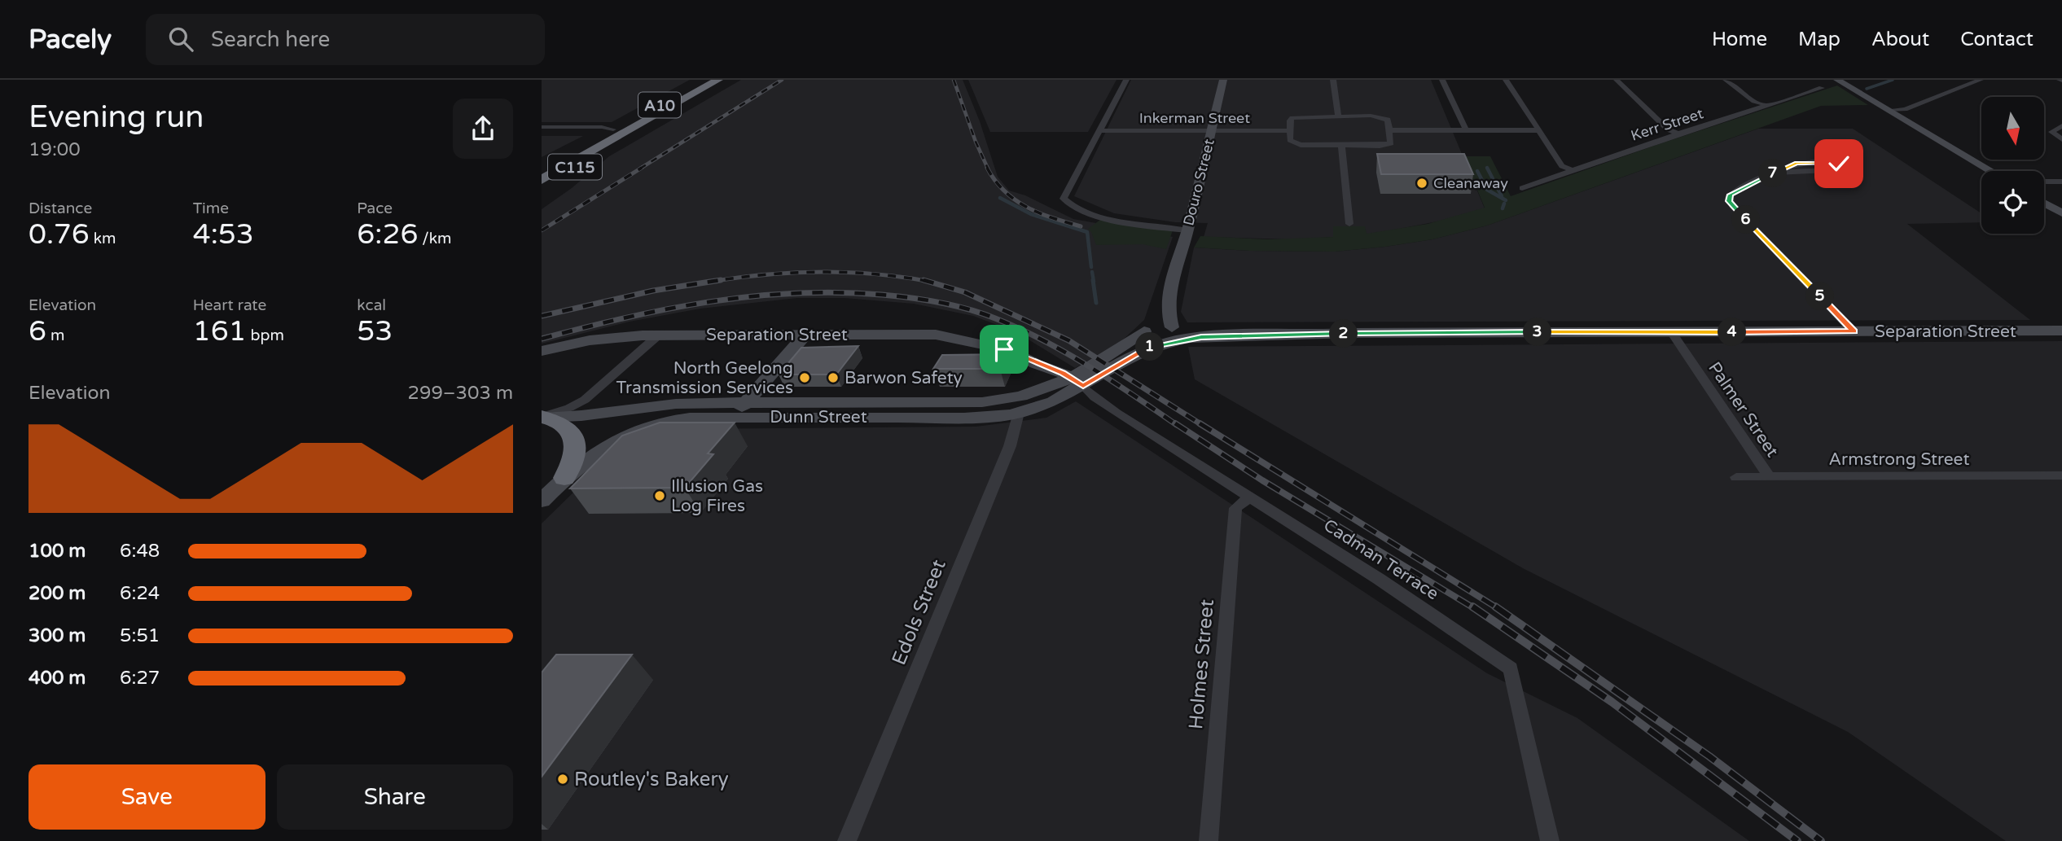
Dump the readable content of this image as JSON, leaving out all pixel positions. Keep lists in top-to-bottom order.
{
  "streets": {
    "highway": ["A10", "C115"],
    "main road": ["Douro Street", "Separation Street", "Dunn Street"],
    "street": [
      "Inkerman Street",
      "Kerr Street",
      "Palmer Street",
      "Armstrong Street",
      "Cadman Terrace",
      "Edols Street",
      "Holmes Street"
    ]
  },
  "crossings": [
    ["A10", "C115"],
    ["Inkerman Street", "Douro Street"],
    ["Douro Street", "Separation Street"],
    ["Separation Street", "Palmer Street"],
    ["Separation Street", "Dunn Street"],
    ["Separation Street", "Cadman Terrace"],
    ["Palmer Street", "Armstrong Street"],
    ["Dunn Street", "Cadman Terrace"],
    ["Dunn Street", "Edols Street"],
    ["Cadman Terrace", "Holmes Street"]
  ],
  "places": [
    "Cleanaway",
    "North Geelong Transmission Services",
    "Barwon Safety",
    "Illusion Gas Log Fires",
    "Routley's Bakery"
  ],
  "north": "bottom",
  "page": {
    "header": "Pacely",
    "search": "Search here",
    "nav": [
      "Home",
      "Map",
      "About",
      "Contact"
    ],
    "heading": ["Evening run", "19:00"],
    "pins": [
      "7",
      "6",
      "5",
      "3",
      "4",
      "2",
      "1"
    ],
    "stats": [
      ["Distance", "0.76 km"],
      ["Time", "4:53"],
      ["Pace", "6:26 /km"],
      ["Elevation", "6 m"],
      ["Heart rate", "161 bpm"],
      ["kcal", "53"]
    ],
    "chart": ["Elevation", "299–303 m"],
    "list": [
      {
        "name": "100 m",
        "note": "6:48"
      },
      {
        "name": "200 m",
        "note": "6:24"
      },
      {
        "name": "300 m",
        "note": "5:51"
      },
      {
        "name": "400 m",
        "note": "6:27"
      }
    ],
    "buttons": ["Save", "Share"]
  }
}
